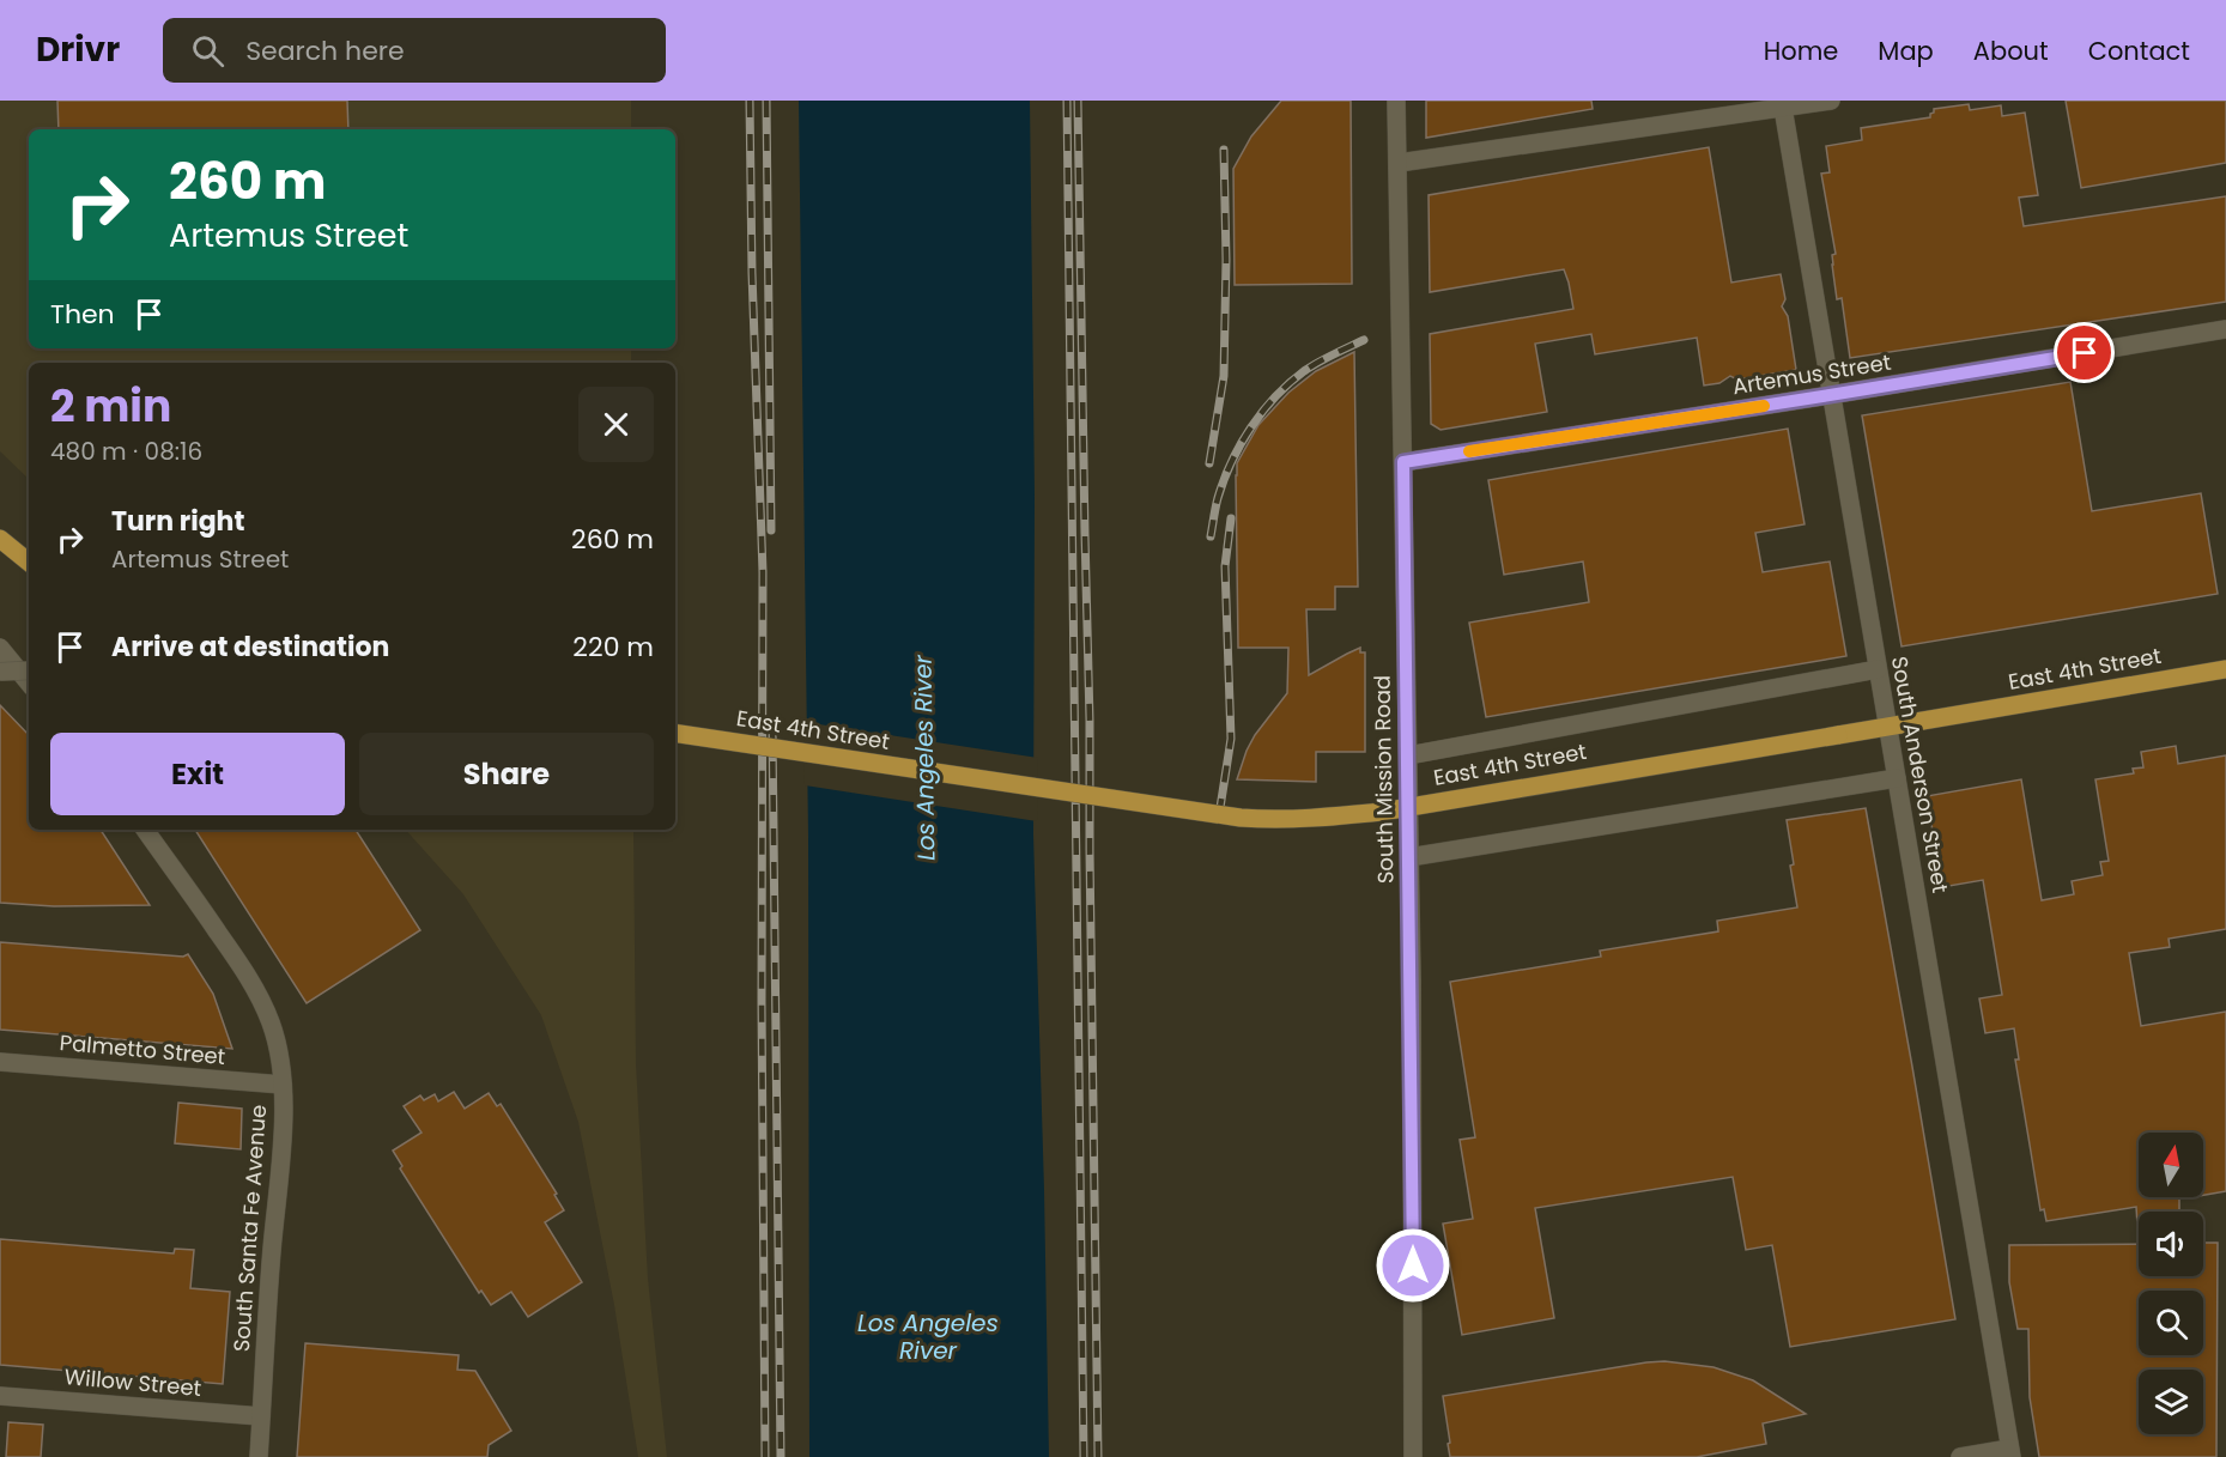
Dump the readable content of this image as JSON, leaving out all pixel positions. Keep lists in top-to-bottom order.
{
  "streets": {
    "main road": ["East 4th Street"],
    "street": [
      "Artemus Street",
      "South Anderson Street",
      "South Mission Road",
      "Palmetto Street",
      "South Santa Fe Avenue",
      "Willow Street"
    ]
  },
  "crossings": [
    ["Artemus Street", "South Anderson Street"],
    ["Artemus Street", "South Mission Road"],
    ["East 4th Street", "South Anderson Street"],
    ["East 4th Street", "South Mission Road"],
    ["Palmetto Street", "South Santa Fe Avenue"],
    ["South Santa Fe Avenue", "Willow Street"]
  ],
  "water": ["Los Angeles River"],
  "north": "top",
  "page": {
    "header": "Drivr",
    "search": "Search here",
    "nav": [
      "Home",
      "Map",
      "About",
      "Contact"
    ],
    "turn": ["260 m", "Artemus Street"],
    "then": "Then",
    "heading": ["2 min", "480 m · 08:16"],
    "list": [
      {
        "name": "Turn right",
        "note": "Artemus Street",
        "value": "260 m"
      },
      {
        "name": "Arrive at destination",
        "value": "220 m"
      }
    ],
    "buttons": ["Exit", "Share"]
  }
}
